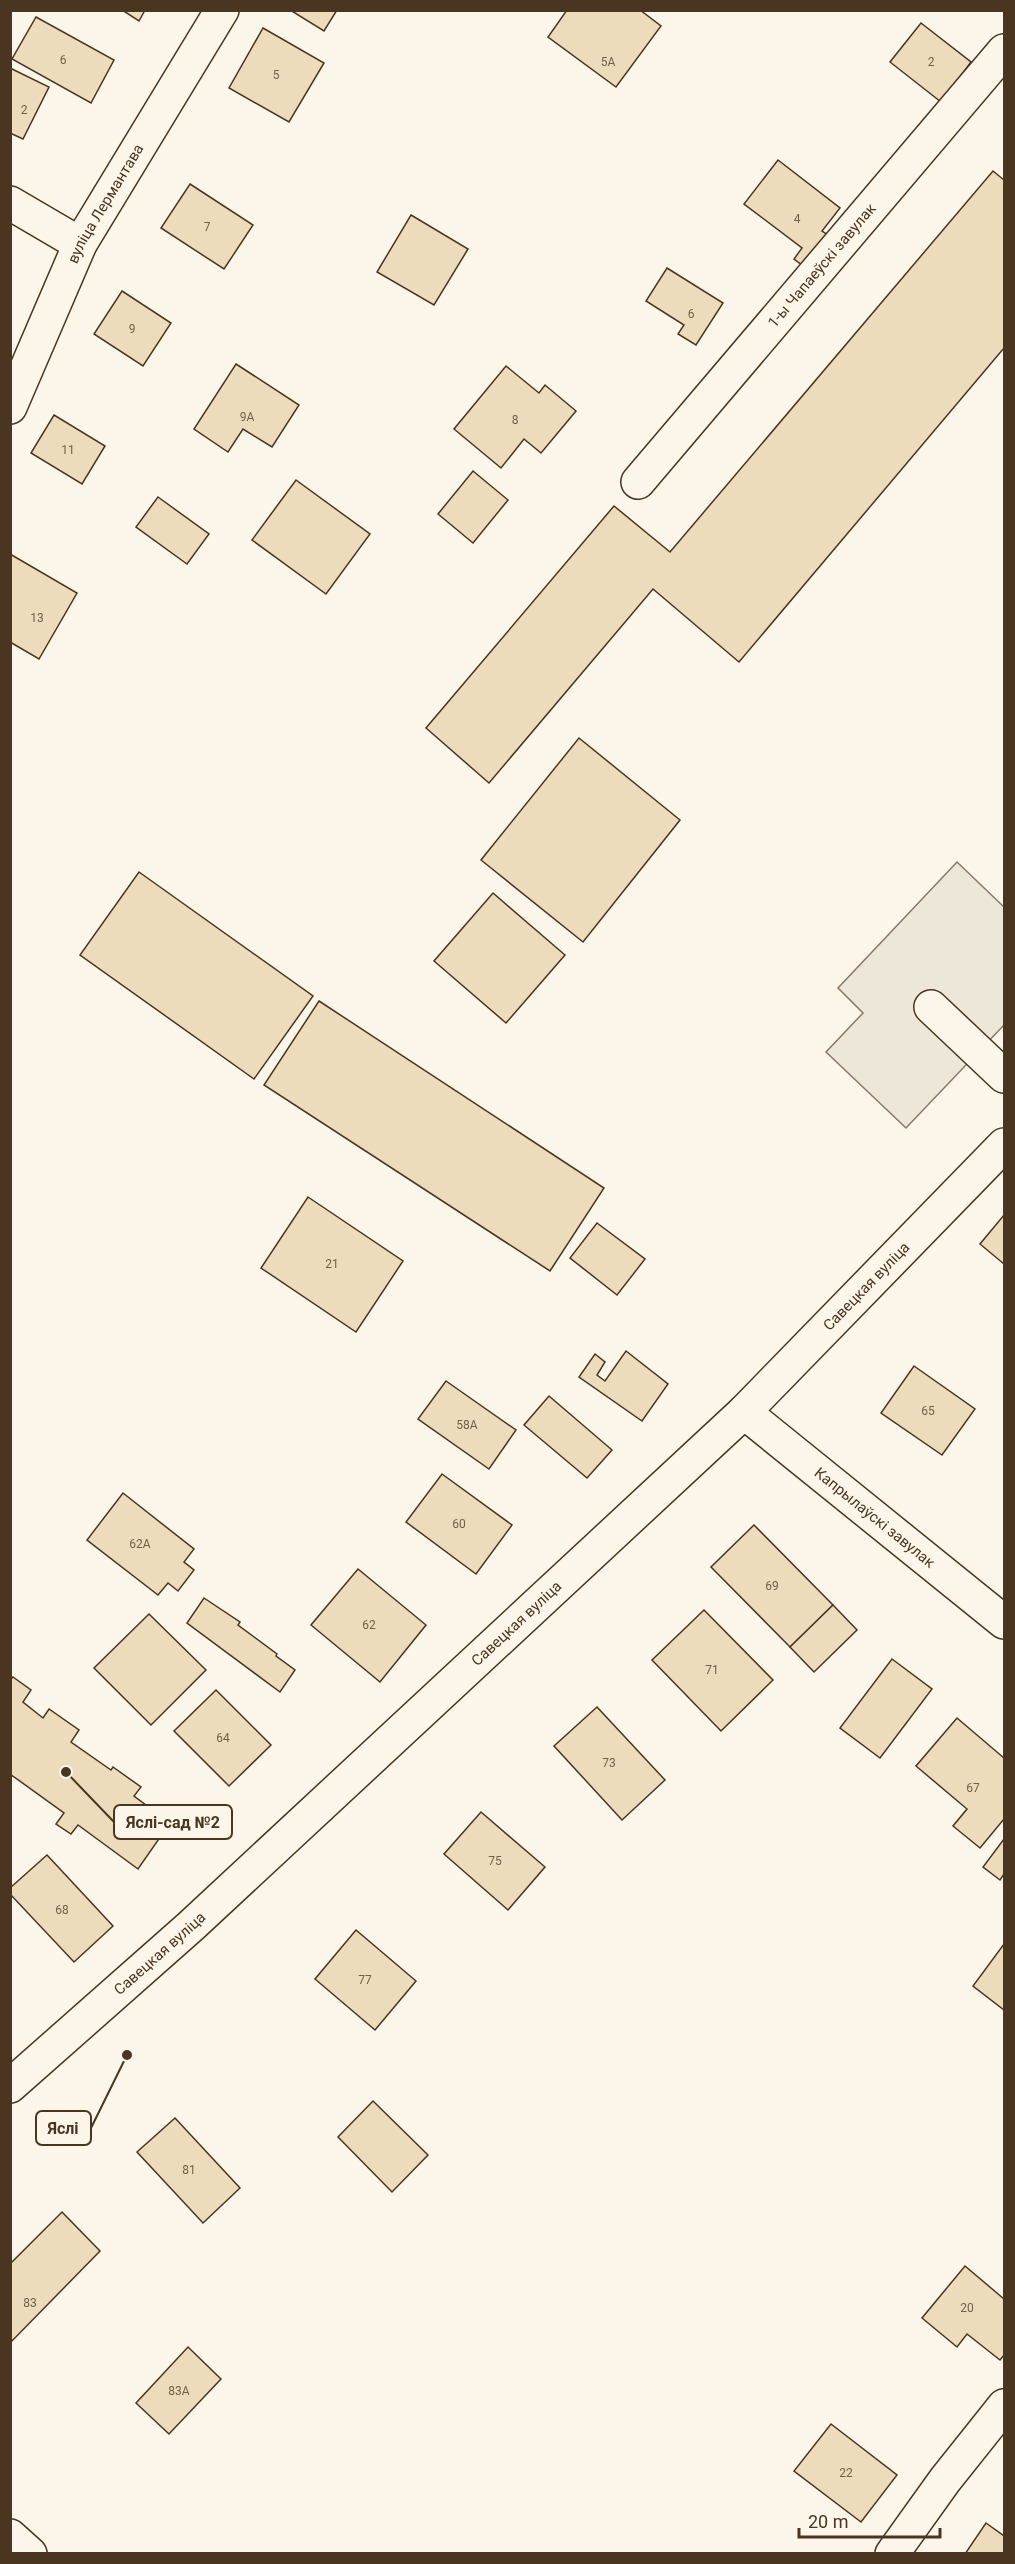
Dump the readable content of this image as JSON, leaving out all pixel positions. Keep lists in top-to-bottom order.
{
  "streets": {
    "street": [
      "вуліца Лермантава",
      "1-ы Чапаеўскі завулак",
      "Савецкая вуліца",
      "Капрылаўскі завулак"
    ]
  },
  "crossings": [
    ["Савецкая вуліца", "Капрылаўскі завулак"]
  ],
  "places": ["Яслі-сад №2", "Яслі"],
  "house_numbers": [
    "6",
    "5А",
    "2",
    "5",
    "2",
    "4",
    "7",
    "6",
    "9",
    "9А",
    "8",
    "11",
    "13",
    "21",
    "65",
    "58А",
    "60",
    "62А",
    "69",
    "62",
    "71",
    "64",
    "73",
    "67",
    "75",
    "68",
    "77",
    "81",
    "83",
    "20",
    "83А",
    "22"
  ],
  "scale_bar": "20 m"
}
